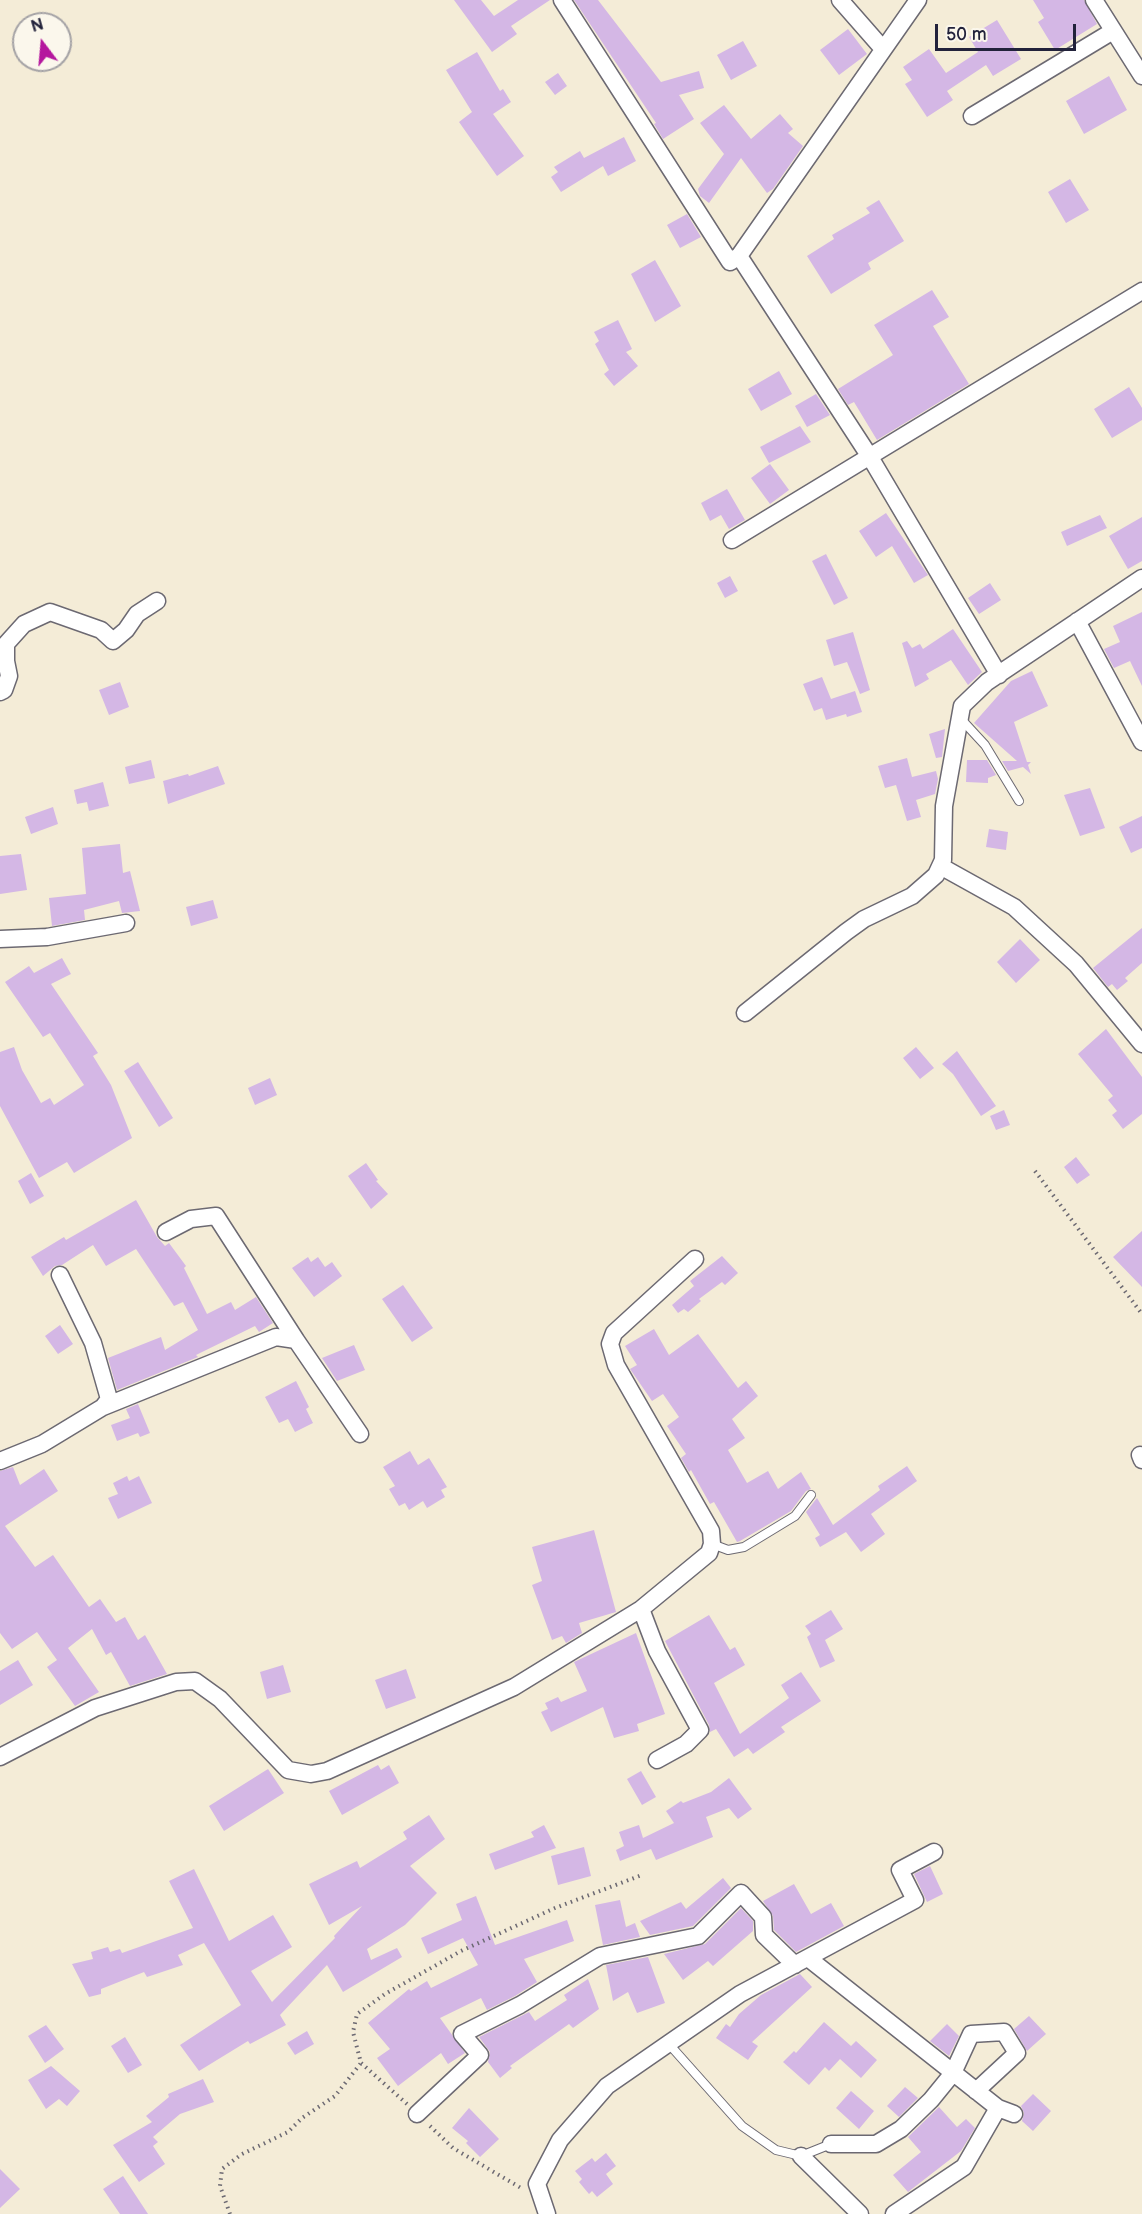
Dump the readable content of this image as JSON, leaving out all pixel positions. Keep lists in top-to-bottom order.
{
  "scale_bar": "50 m",
  "north": "top"
}
